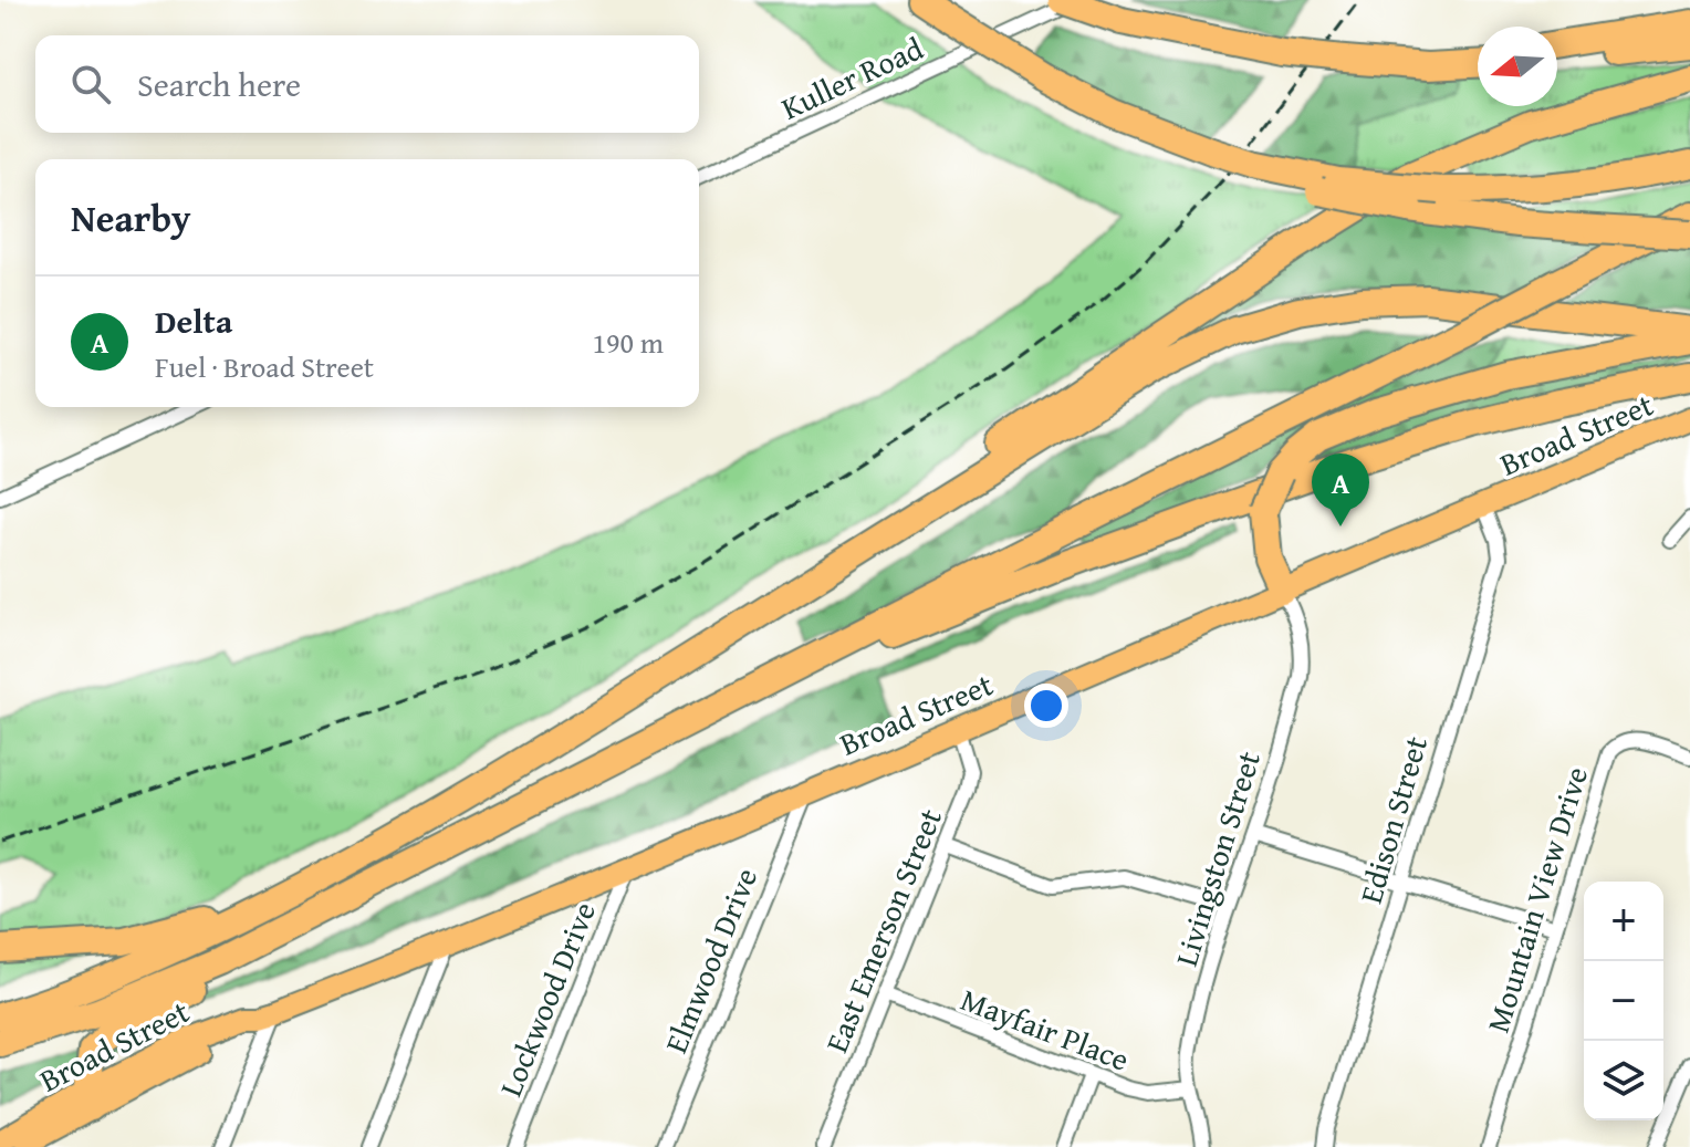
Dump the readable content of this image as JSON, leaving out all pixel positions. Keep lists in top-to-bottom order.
{
  "streets": {
    "main road": ["Broad Street"],
    "street": [
      "Kuller Road",
      "Edison Street",
      "Livingston Street",
      "Mountain View Drive",
      "East Emerson Street",
      "Elmwood Drive",
      "Lockwood Drive",
      "Mayfair Place"
    ]
  },
  "crossings": [
    ["Broad Street", "Edison Street"],
    ["Broad Street", "Livingston Street"],
    ["Broad Street", "East Emerson Street"],
    ["Broad Street", "Elmwood Drive"],
    ["Broad Street", "Lockwood Drive"],
    ["Livingston Street", "Mayfair Place"],
    ["East Emerson Street", "Mayfair Place"]
  ],
  "north": "left",
  "page": {
    "search": "Search here",
    "heading": "Nearby",
    "list": [
      {
        "mark": "A",
        "name": "Delta",
        "note": "Fuel · Broad Street",
        "value": "190 m"
      }
    ],
    "pins": "A",
    "map_buttons": ["+", "−"]
  }
}
